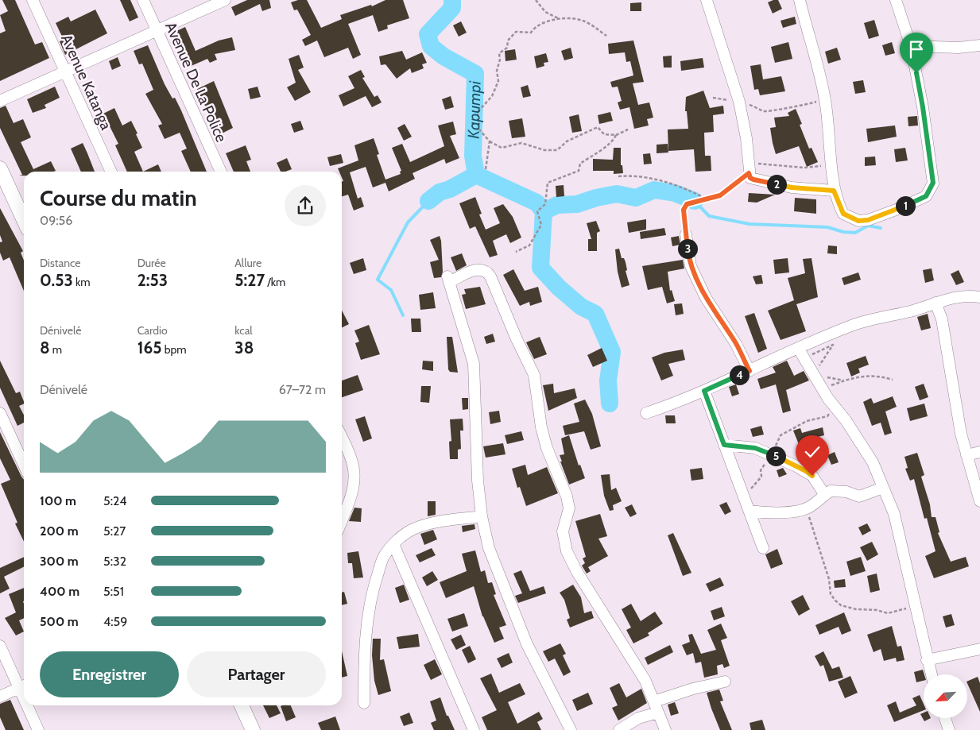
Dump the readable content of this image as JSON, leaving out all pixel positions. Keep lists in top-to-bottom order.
{
  "streets": {
    "street": ["Avenue Katanga", "Avenue De La Police"]
  },
  "water": ["Kapumpi"],
  "north": "bottom left",
  "page": {
    "heading": ["Course du matin", "09:56"],
    "pins": [
      "2",
      "1",
      "3",
      "4",
      "5"
    ],
    "stats": [
      ["Distance", "0.53 km"],
      ["Durée", "2:53"],
      ["Allure", "5:27 /km"],
      ["Dénivelé", "8 m"],
      ["Cardio", "165 bpm"],
      ["kcal", "38"]
    ],
    "chart": ["Dénivelé", "67–72 m"],
    "list": [
      {
        "name": "100 m",
        "note": "5:24"
      },
      {
        "name": "200 m",
        "note": "5:27"
      },
      {
        "name": "300 m",
        "note": "5:32"
      },
      {
        "name": "400 m",
        "note": "5:51"
      },
      {
        "name": "500 m",
        "note": "4:59"
      }
    ],
    "buttons": ["Enregistrer", "Partager"]
  }
}
